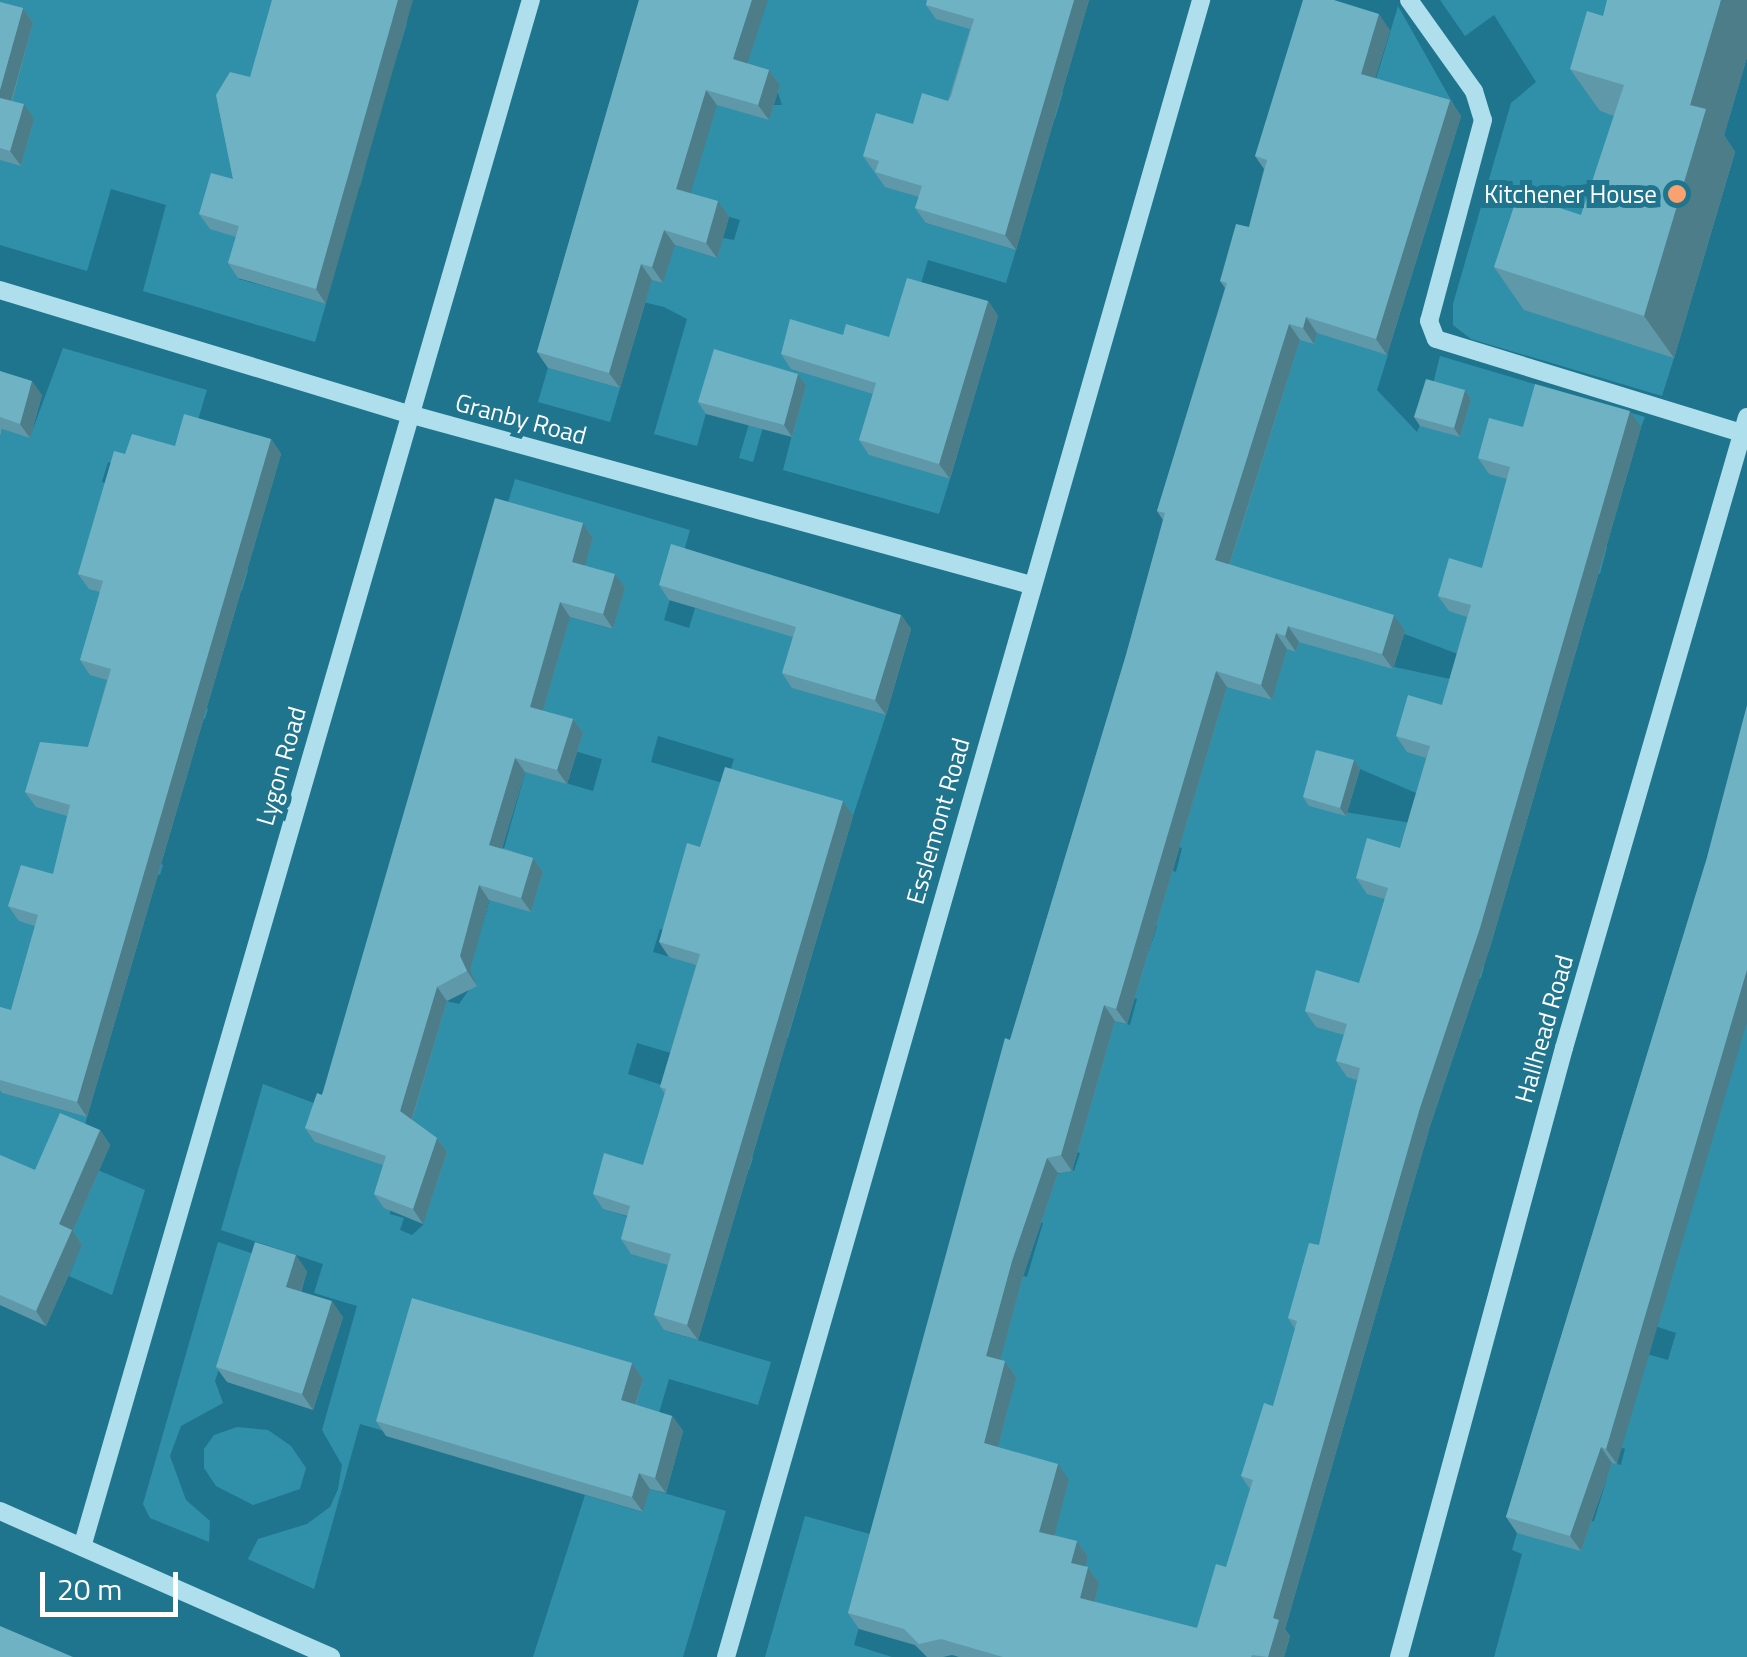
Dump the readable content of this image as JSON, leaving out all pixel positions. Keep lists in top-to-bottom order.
{
  "streets": {
    "street": [
      "Granby Road",
      "Lygon Road",
      "Esslemont Road",
      "Hallhead Road"
    ]
  },
  "crossings": [
    ["Granby Road", "Lygon Road"],
    ["Granby Road", "Esslemont Road"]
  ],
  "places": ["Kitchener House"],
  "scale_bar": "20 m"
}
